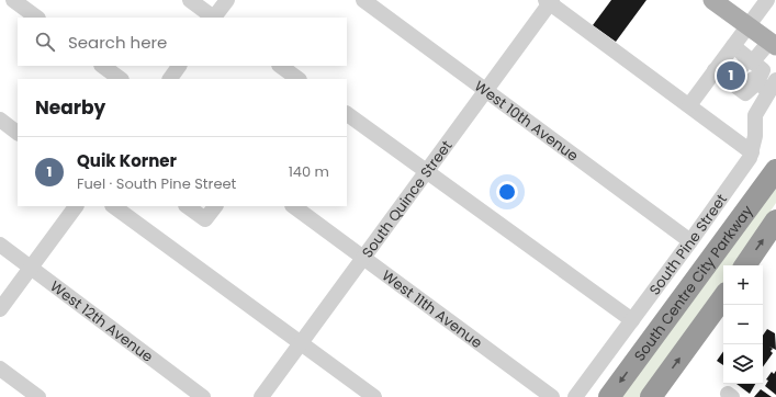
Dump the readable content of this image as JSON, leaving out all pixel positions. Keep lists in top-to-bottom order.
{
  "streets": {
    "highway": ["South Centre City Parkway"],
    "street": [
      "West 10th Avenue",
      "South Quince Street",
      "South Pine Street",
      "West 11th Avenue",
      "West 12th Avenue"
    ]
  },
  "crossings": [
    ["West 10th Avenue", "South Quince Street"],
    ["West 10th Avenue", "South Pine Street"],
    ["South Quince Street", "West 11th Avenue"]
  ],
  "page": {
    "search": "Search here",
    "pins": "1",
    "heading": "Nearby",
    "list": [
      {
        "mark": "1",
        "name": "Quik Korner",
        "note": "Fuel · South Pine Street",
        "value": "140 m"
      }
    ],
    "map_buttons": ["+", "−"]
  }
}
